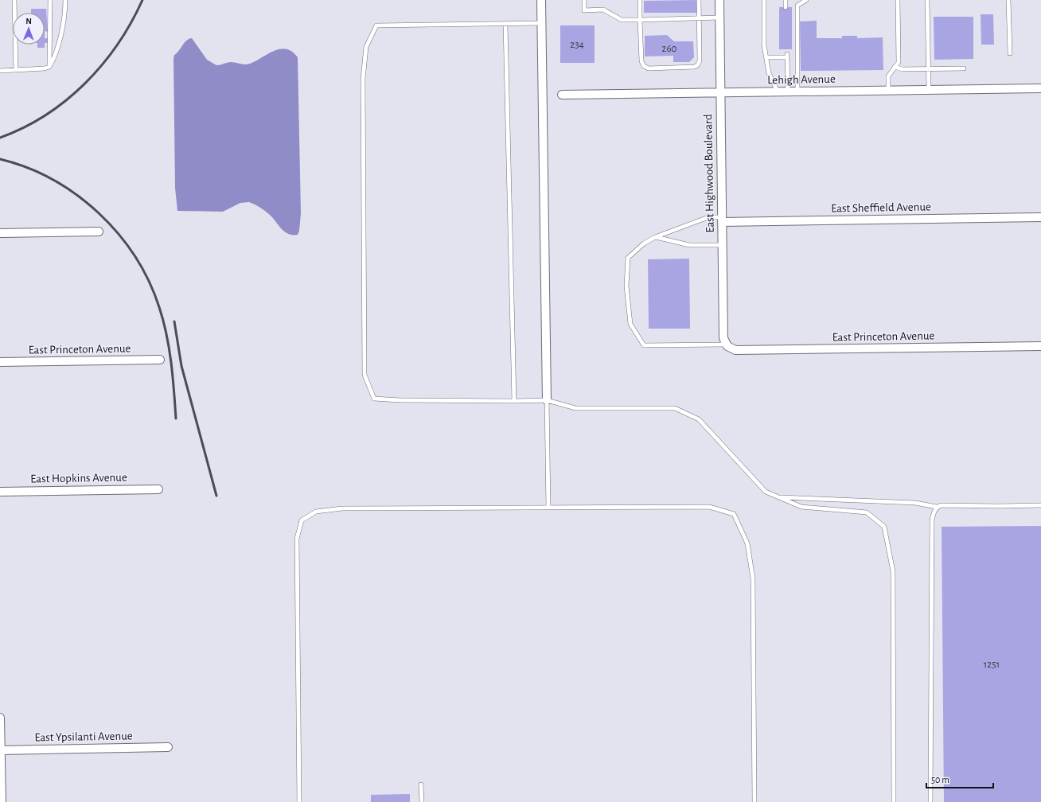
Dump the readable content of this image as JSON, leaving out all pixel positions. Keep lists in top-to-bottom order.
{
  "streets": {
    "street": [
      "Lehigh Avenue",
      "East Highwood Boulevard",
      "East Sheffield Avenue",
      "East Princeton Avenue",
      "East Hopkins Avenue",
      "East Ypsilanti Avenue"
    ]
  },
  "crossings": [
    ["Lehigh Avenue", "East Highwood Boulevard"],
    ["East Highwood Boulevard", "East Sheffield Avenue"],
    ["East Highwood Boulevard", "East Princeton Avenue"]
  ],
  "house_numbers": ["234", "260", "1251"],
  "scale_bar": "50 m",
  "north": "top"
}
